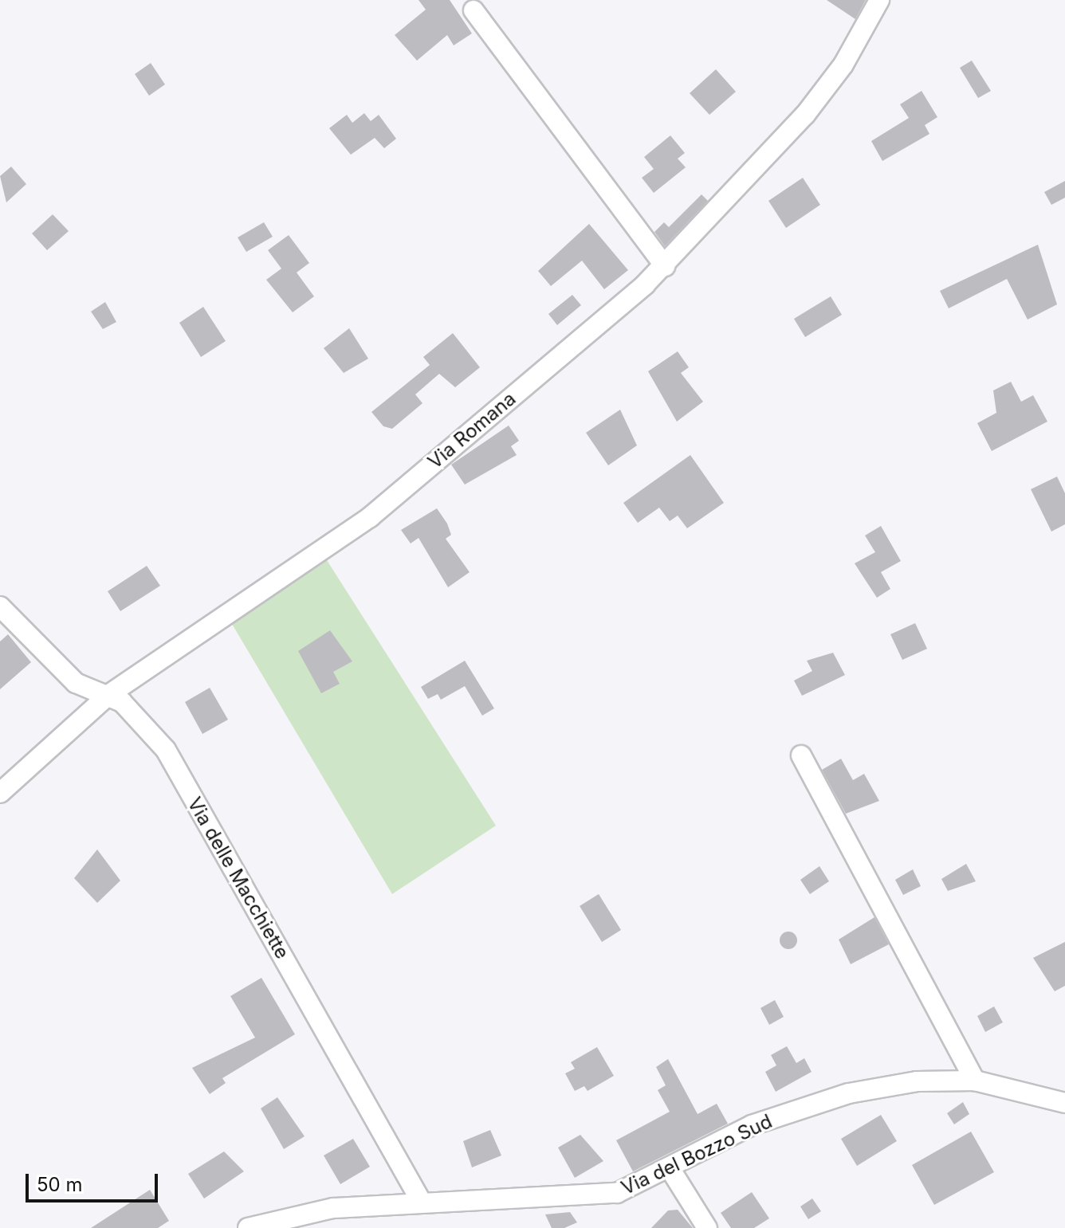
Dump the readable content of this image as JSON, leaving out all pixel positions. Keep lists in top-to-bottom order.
{
  "streets": {
    "street": ["Via Romana", "Via delle Macchiette", "Via del Bozzo Sud"]
  },
  "crossings": [
    ["Via Romana", "Via delle Macchiette"],
    ["Via delle Macchiette", "Via del Bozzo Sud"]
  ],
  "scale_bar": "50 m"
}
